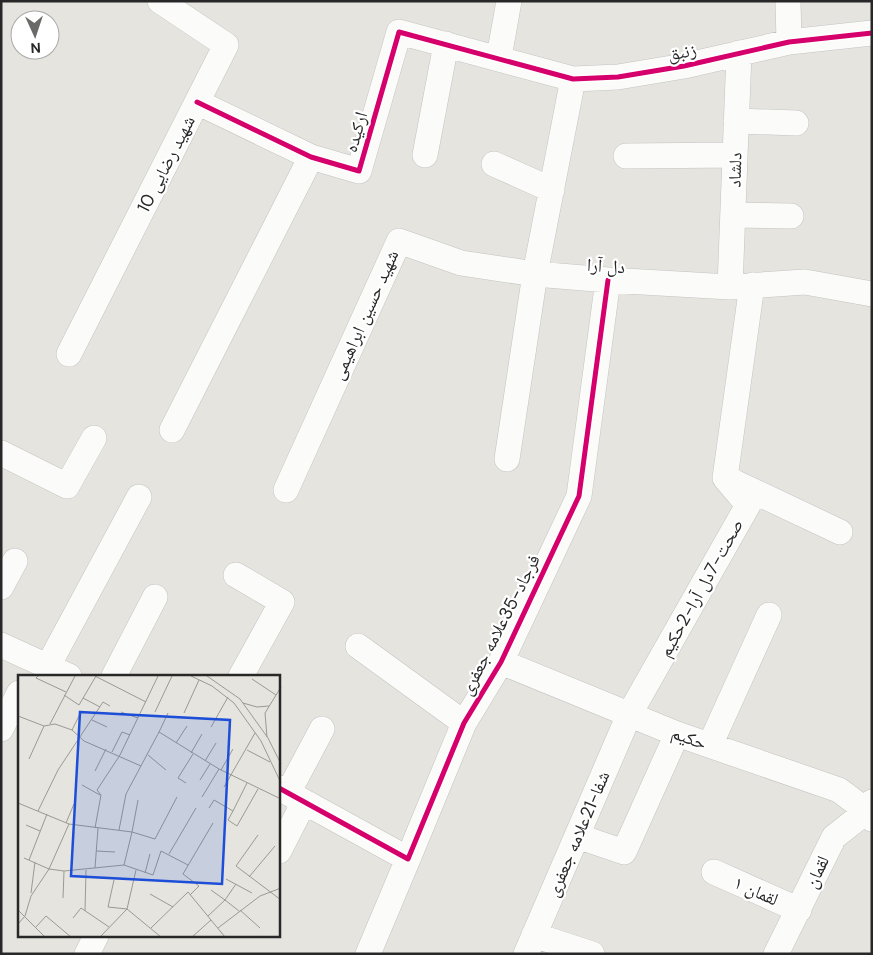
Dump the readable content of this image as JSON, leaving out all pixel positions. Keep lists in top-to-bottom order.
{
  "streets": {
    "street": [
      "زنبق",
      "ارکیده",
      "شهید رضایی 10",
      "دلشاد",
      "دل آرا",
      "شهید حسین ابراهیمی",
      "صحت-7دل آرا-2حکیم",
      "فرجاد-35علامه جعفری",
      "حکیم",
      "شفا-21علامه جعفری",
      "لقمان",
      "لقمان ۱"
    ]
  },
  "crossings": [
    ["زنبق", "ارکیده"],
    ["زنبق", "دلشاد"],
    ["ارکیده", "شهید رضایی 10"],
    ["دلشاد", "دل آرا"],
    ["دل آرا", "شهید حسین ابراهیمی"],
    ["دل آرا", "فرجاد-35علامه جعفری"],
    ["صحت-7دل آرا-2حکیم", "حکیم"],
    ["صحت-7دل آرا-2حکیم", "شفا-21علامه جعفری"],
    ["فرجاد-35علامه جعفری", "حکیم"],
    ["حکیم", "شفا-21علامه جعفری"],
    ["حکیم", "لقمان"],
    ["لقمان", "لقمان ۱"]
  ],
  "north": "bottom"
}
